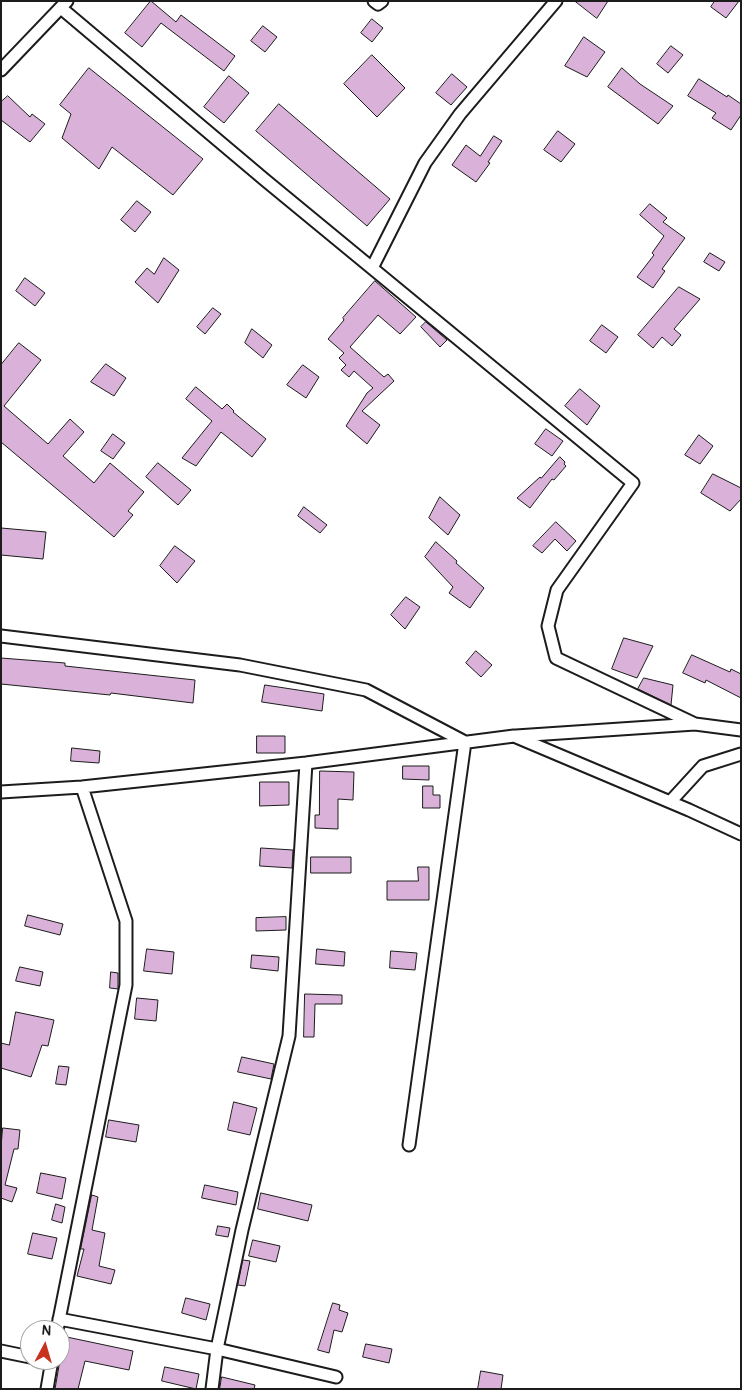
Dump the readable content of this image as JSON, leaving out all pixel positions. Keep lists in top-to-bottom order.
{
  "north": "top"
}
